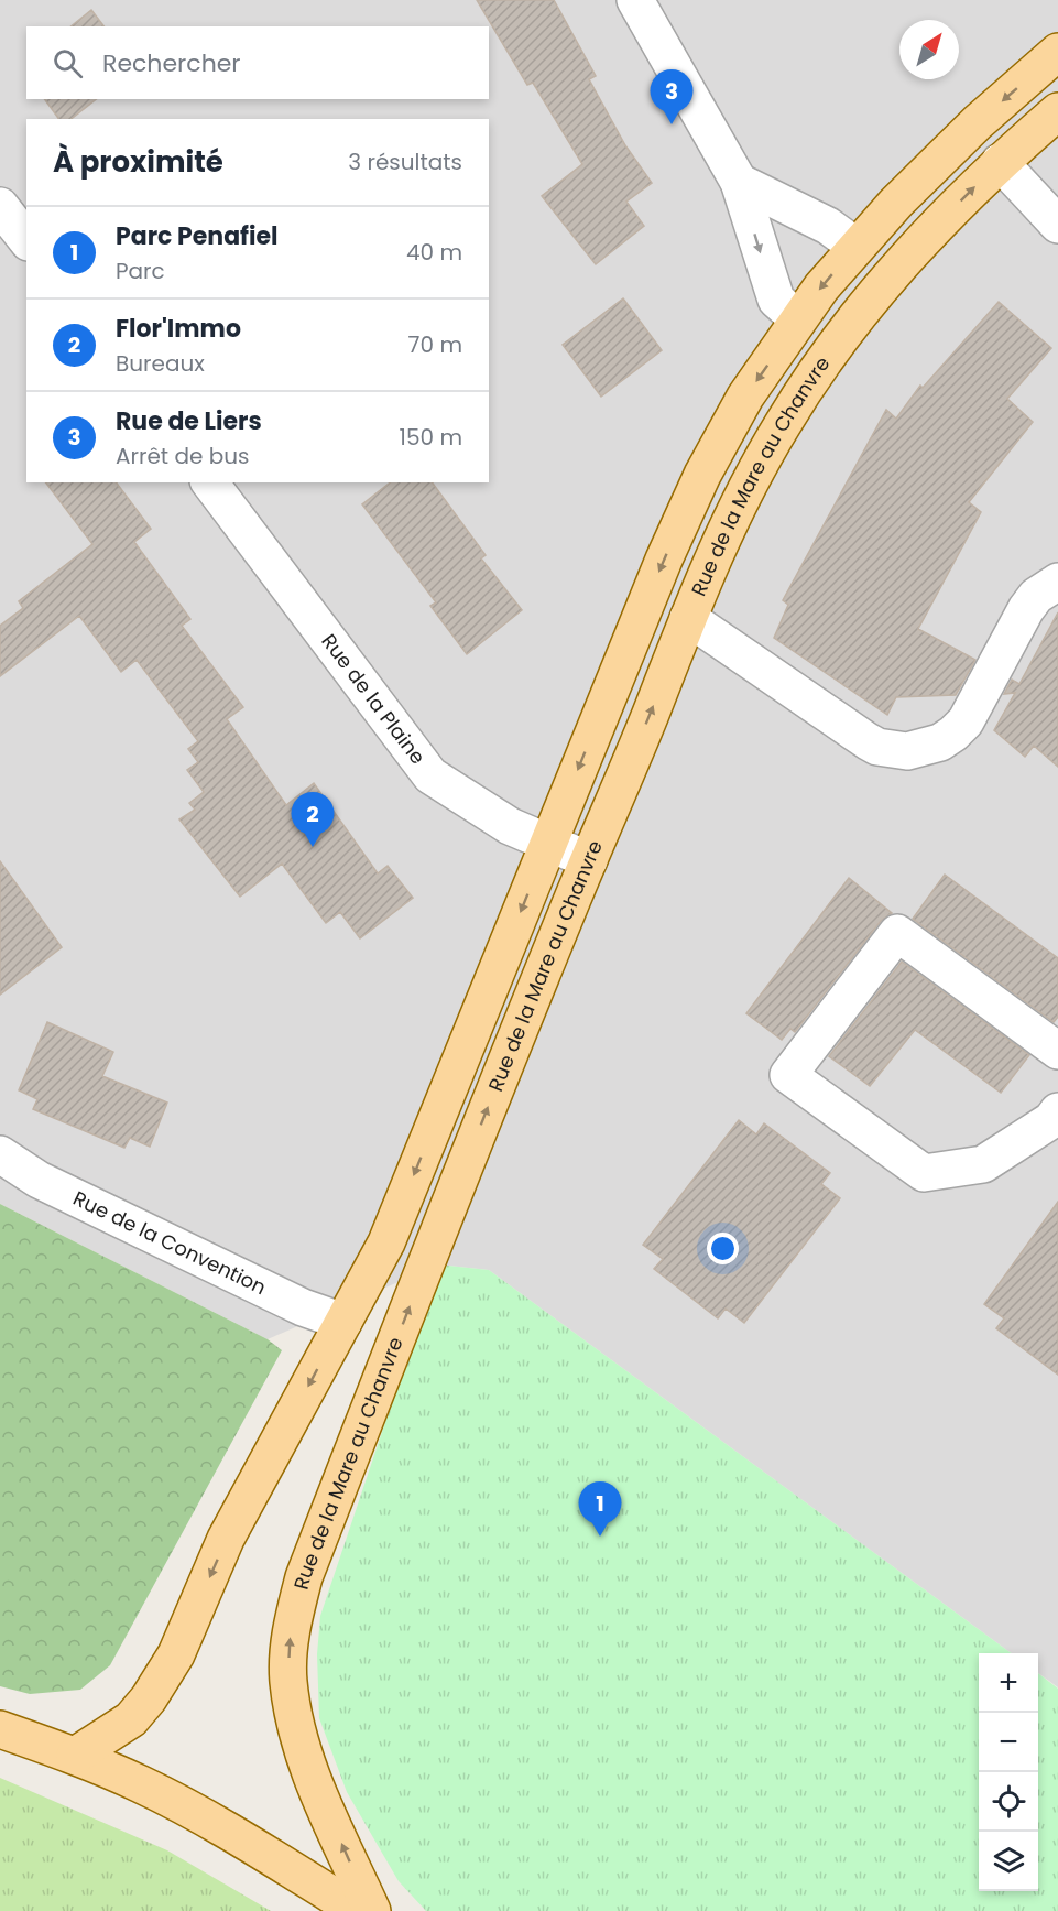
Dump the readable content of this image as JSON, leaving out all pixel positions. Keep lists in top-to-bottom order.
{
  "streets": {
    "main road": ["Rue de la Mare au Chanvre"],
    "street": ["Rue de la Plaine", "Rue de la Convention"]
  },
  "crossings": [
    ["Rue de la Mare au Chanvre", "Rue de la Plaine"]
  ],
  "north": "top right",
  "page": {
    "search": "Rechercher",
    "pins": ["3", "2", "1"],
    "heading": ["À proximité", "3 résultats"],
    "list": [
      {
        "mark": "1",
        "name": "Parc Penafiel",
        "note": "Parc",
        "value": "40 m"
      },
      {
        "mark": "2",
        "name": "Flor'Immo",
        "note": "Bureaux",
        "value": "70 m"
      },
      {
        "mark": "3",
        "name": "Rue de Liers",
        "note": "Arrêt de bus",
        "value": "150 m"
      }
    ],
    "map_buttons": ["+", "−"]
  }
}
